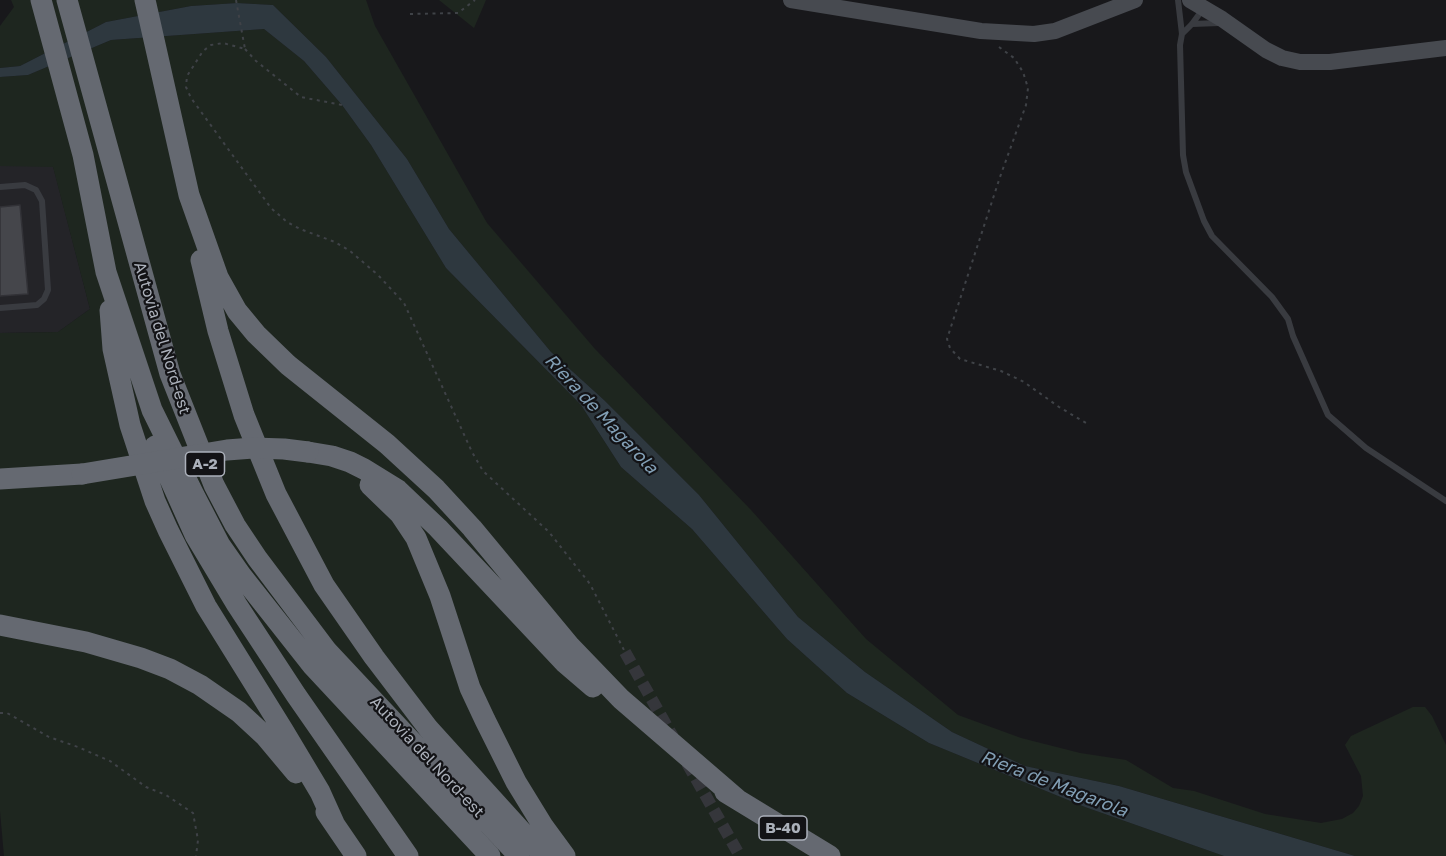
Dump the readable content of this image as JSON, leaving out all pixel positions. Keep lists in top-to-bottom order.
{
  "streets": {
    "highway": ["Autovia del Nord-est", "A-2", "B-40"]
  },
  "water": ["Riera de Magarola"]
}
